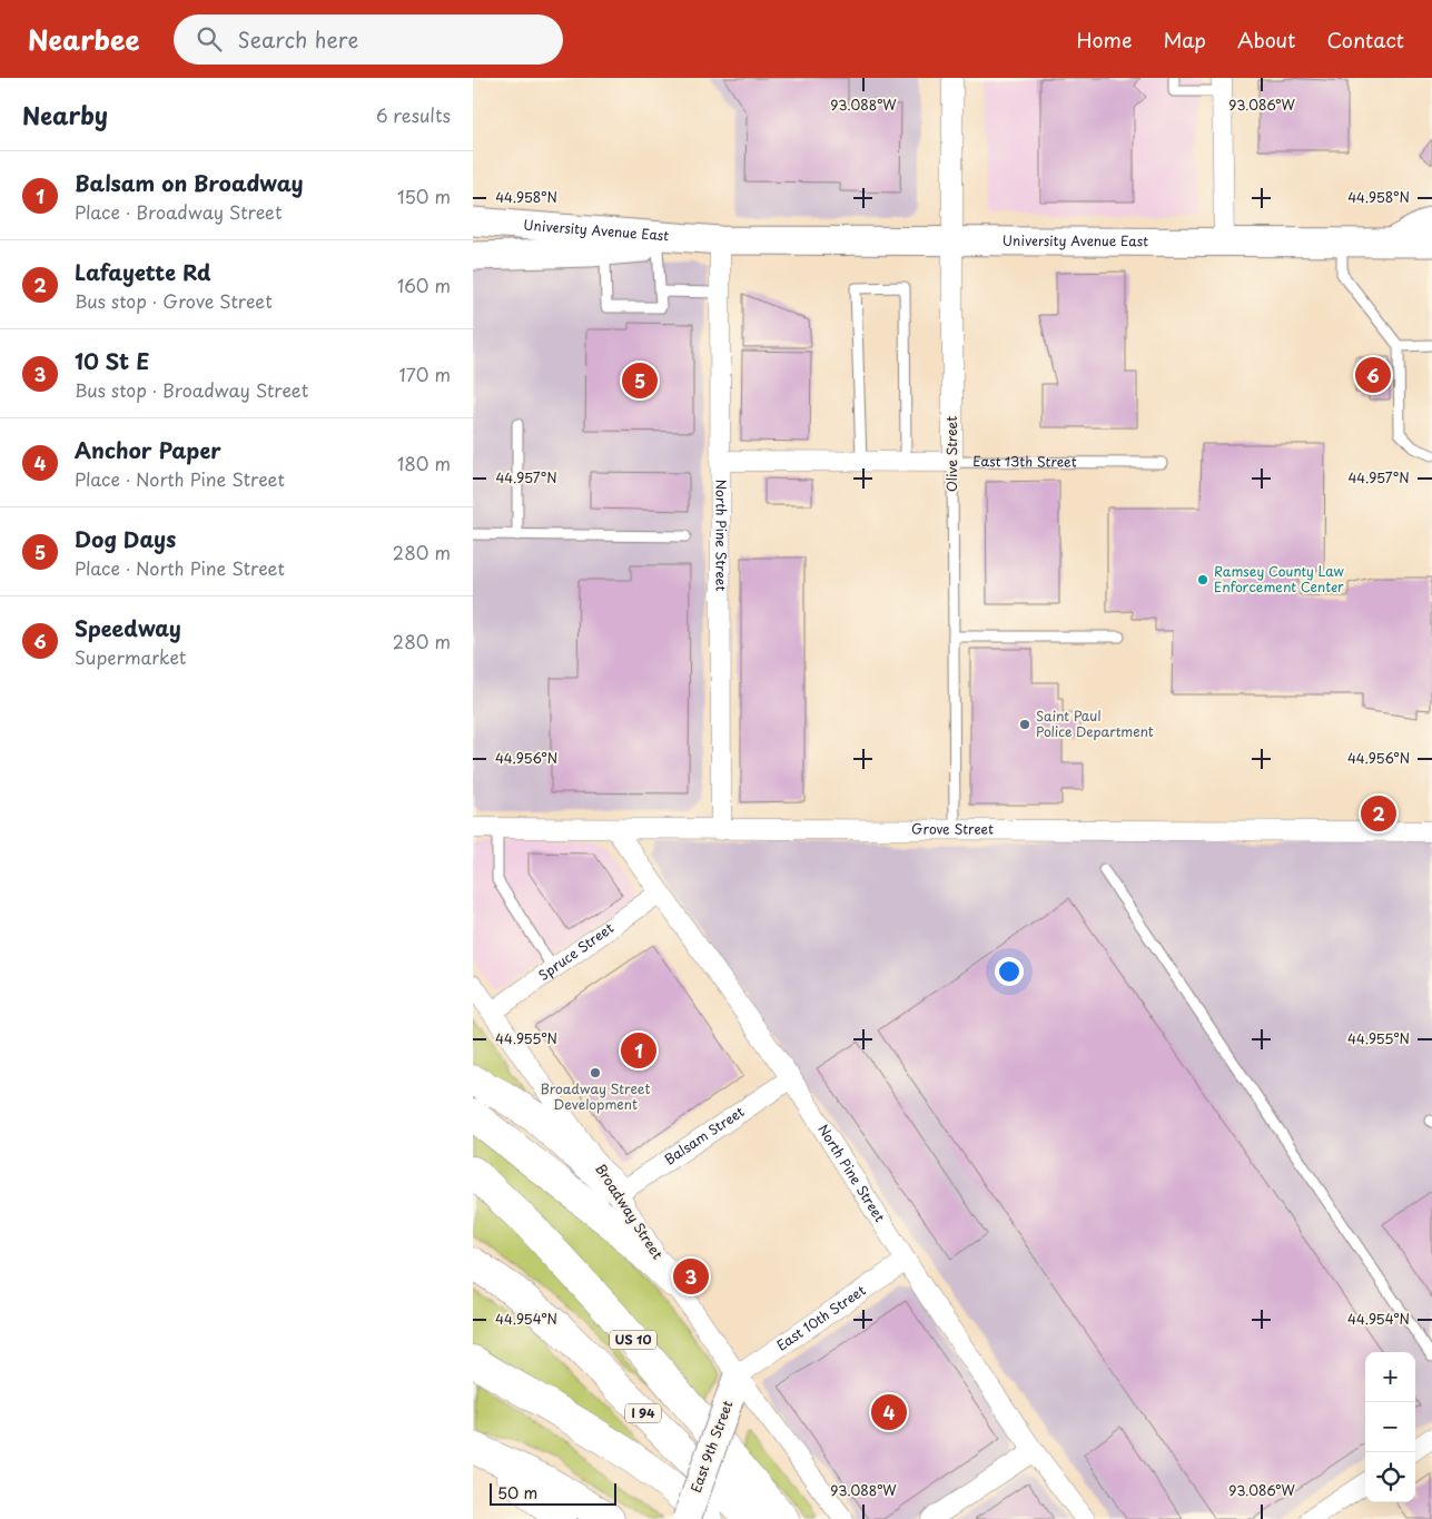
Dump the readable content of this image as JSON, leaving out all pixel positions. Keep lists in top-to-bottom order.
{
  "streets": {
    "highway": ["US 10", "I 94"],
    "main road": ["University Avenue East", "East 9th Street"],
    "street": [
      "Olive Street",
      "East 13th Street",
      "North Pine Street",
      "Grove Street",
      "Spruce Street",
      "Balsam Street",
      "Broadway Street",
      "East 10th Street"
    ]
  },
  "crossings": [
    ["University Avenue East", "Olive Street"],
    ["University Avenue East", "North Pine Street"],
    ["Olive Street", "East 13th Street"],
    ["Olive Street", "Grove Street"],
    ["East 13th Street", "North Pine Street"],
    ["North Pine Street", "Grove Street"],
    ["North Pine Street", "Spruce Street"],
    ["North Pine Street", "Balsam Street"],
    ["North Pine Street", "East 10th Street"],
    ["Spruce Street", "Broadway Street"],
    ["Balsam Street", "Broadway Street"],
    ["Broadway Street", "East 10th Street"],
    ["Broadway Street", "East 9th Street"],
    ["East 10th Street", "East 9th Street"]
  ],
  "places": ["Ramsey County Law Enforcement Center", "Saint Paul Police Department", "Broadway Street Development"],
  "scale_bar": "50 m",
  "page": {
    "header": "Nearbee",
    "search": "Search here",
    "nav": [
      "Home",
      "Map",
      "About",
      "Contact"
    ],
    "heading": ["Nearby", "6 results"],
    "list": [
      {
        "mark": "1",
        "name": "Balsam on Broadway",
        "note": "Place · Broadway Street",
        "value": "150 m"
      },
      {
        "mark": "2",
        "name": "Lafayette Rd",
        "note": "Bus stop · Grove Street",
        "value": "160 m"
      },
      {
        "mark": "3",
        "name": "10 St E",
        "note": "Bus stop · Broadway Street",
        "value": "170 m"
      },
      {
        "mark": "4",
        "name": "Anchor Paper",
        "note": "Place · North Pine Street",
        "value": "180 m"
      },
      {
        "mark": "5",
        "name": "Dog Days",
        "note": "Place · North Pine Street",
        "value": "280 m"
      },
      {
        "mark": "6",
        "name": "Speedway",
        "note": "Supermarket",
        "value": "280 m"
      }
    ],
    "pins": [
      "6",
      "5",
      "2",
      "1",
      "3",
      "4"
    ],
    "map_buttons": ["+", "−"],
    "scale": "50 m"
  },
  "coordinates": [
    "93.088°W",
    "93.086°W",
    "44.958°N",
    "44.957°N",
    "44.956°N",
    "44.955°N",
    "44.954°N"
  ]
}
